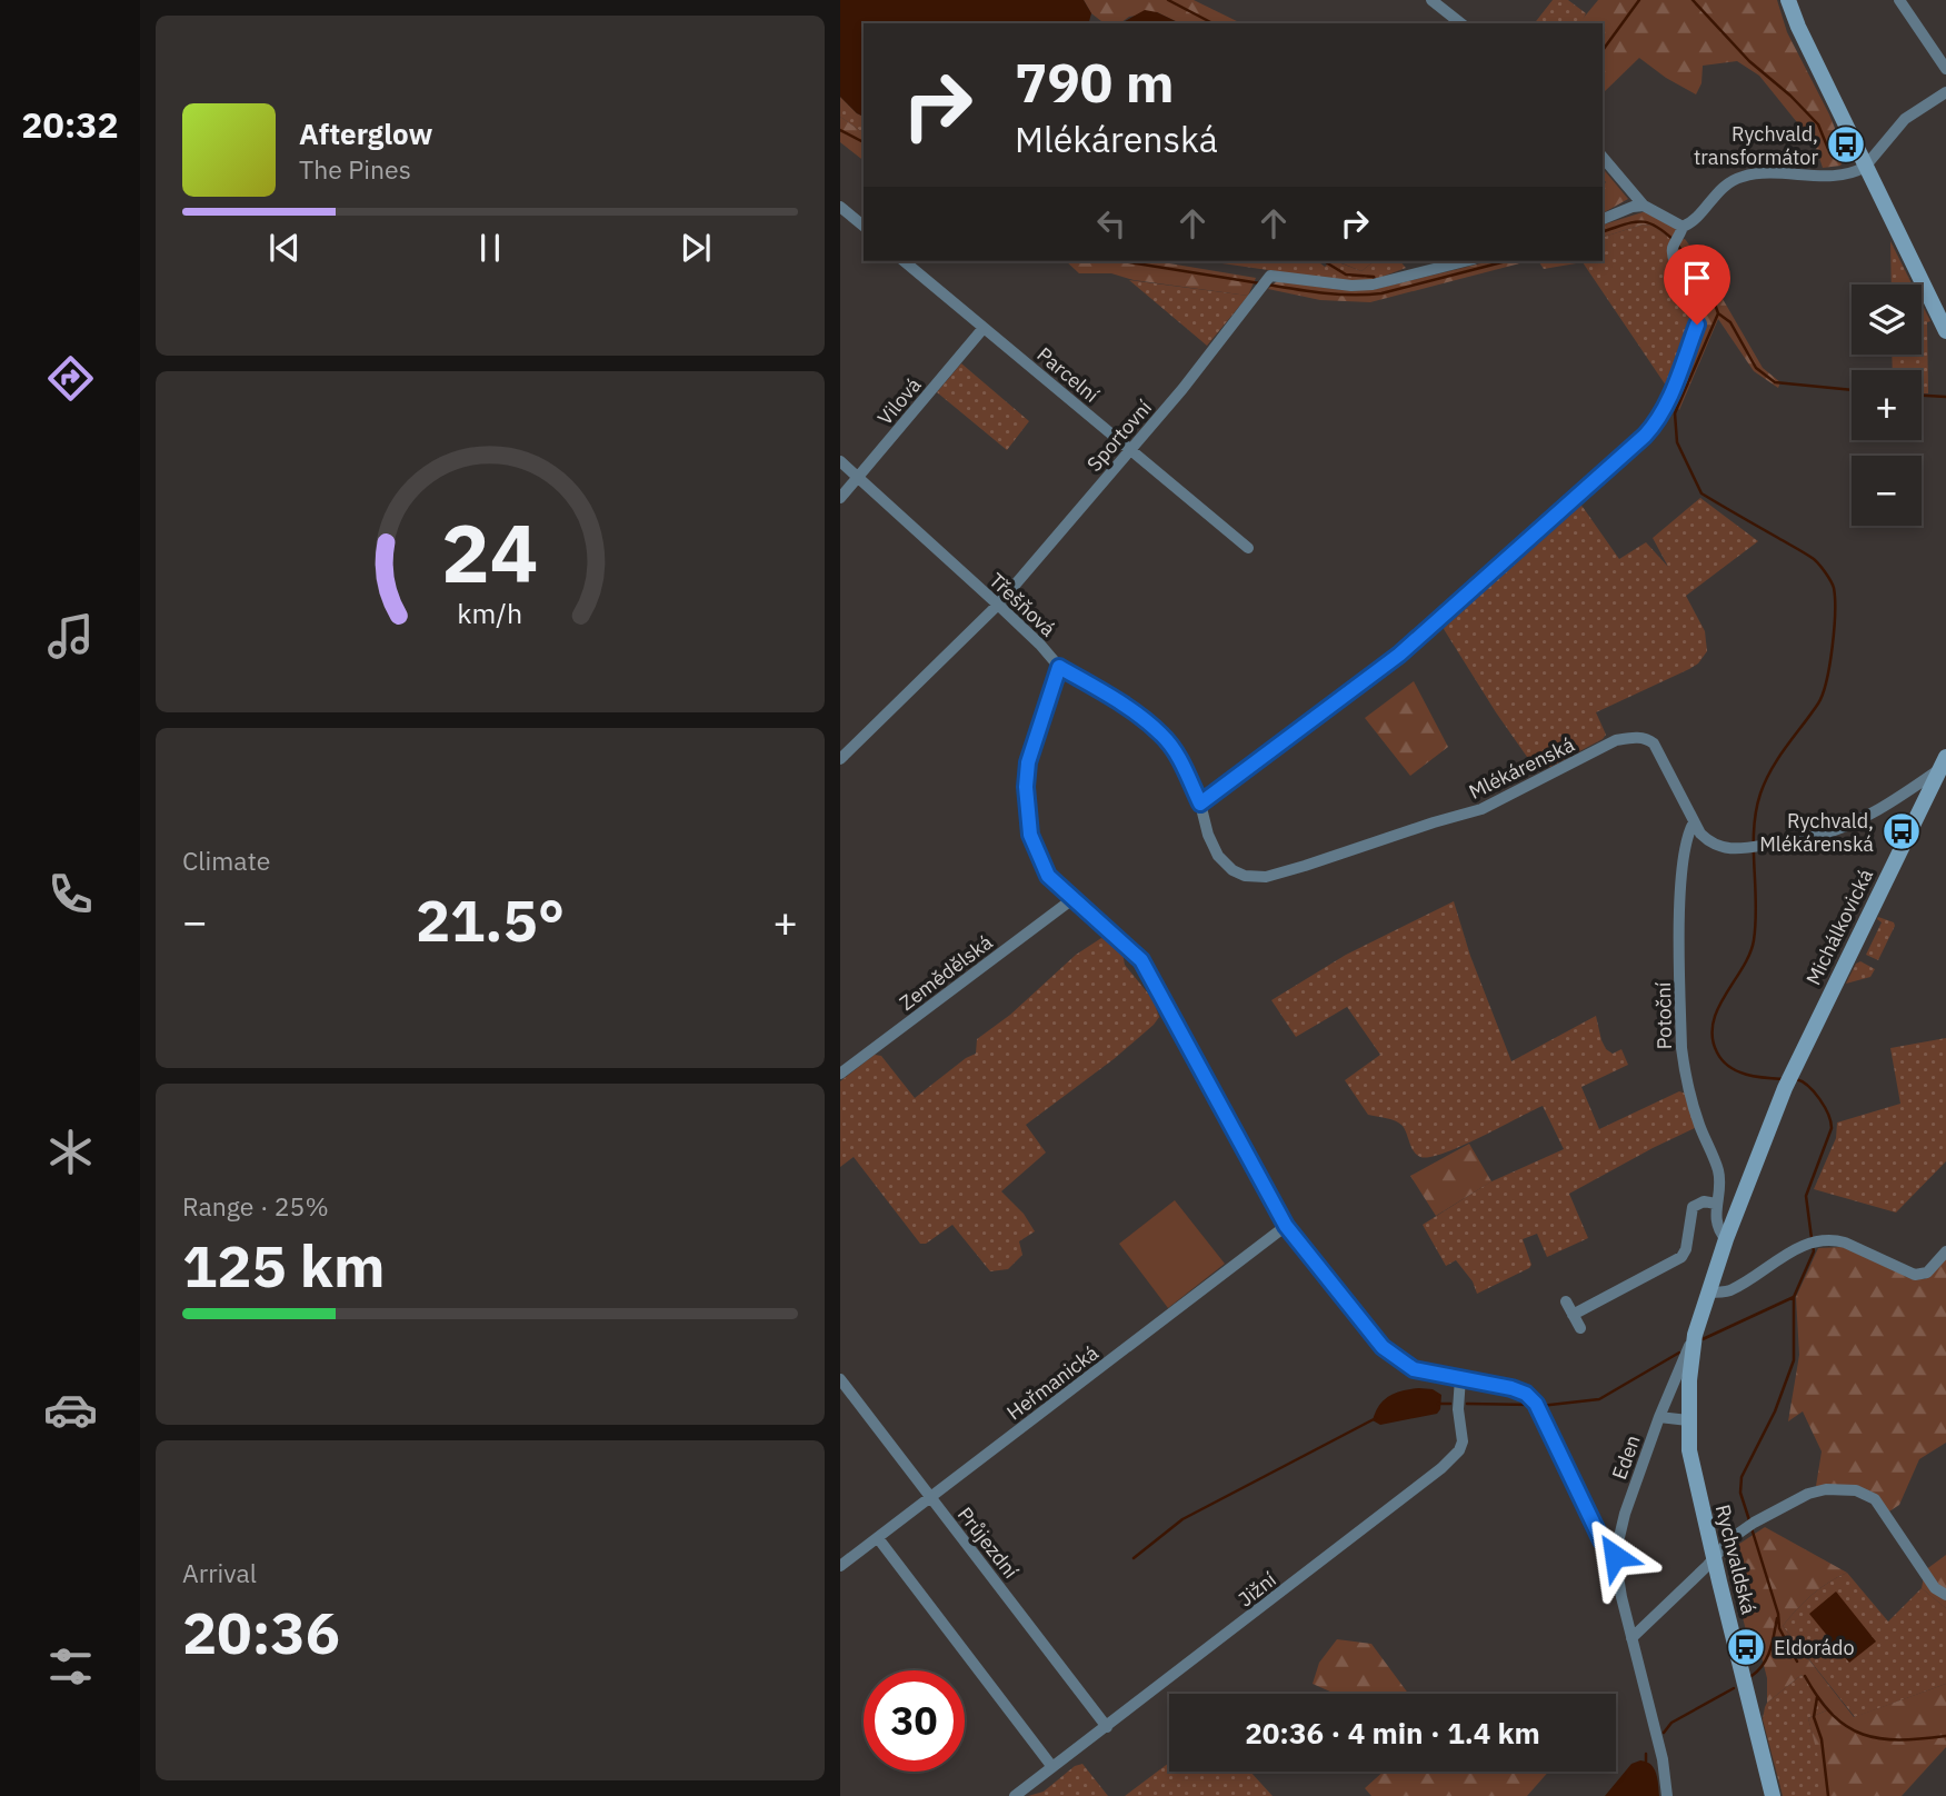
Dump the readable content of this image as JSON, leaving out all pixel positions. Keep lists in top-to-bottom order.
{
  "streets": {
    "street": [
      "Parcelní",
      "Vilová",
      "Sportovní",
      "Třešňová",
      "Mlékárenská",
      "Michálkovická",
      "Zemědělská",
      "Potoční",
      "Heřmanická",
      "Eden",
      "Průjezdní",
      "Rychvaldská",
      "Jižní"
    ]
  },
  "crossings": [
    ["Parcelní", "Vilová"],
    ["Parcelní", "Sportovní"],
    ["Vilová", "Třešňová"],
    ["Sportovní", "Třešňová"],
    ["Třešňová", "Mlékárenská"],
    ["Mlékárenská", "Michálkovická"],
    ["Mlékárenská", "Potoční"],
    ["Michálkovická", "Potoční"],
    ["Michálkovická", "Eden"],
    ["Michálkovická", "Rychvaldská"],
    ["Heřmanická", "Průjezdní"],
    ["Průjezdní", "Jižní"]
  ],
  "places": {
    "bus stop": ["Rychvald, transformátor", "Rychvald, Mlékárenská", "Eldorádo"]
  },
  "page": {
    "tabs": "20:32",
    "turn": ["790 m", "Mlékárenská"],
    "song": ["Afterglow", "The Pines"],
    "map_buttons": ["+", "−"],
    "tile": [
      "Climate",
      ["Range · 25%", "125 km"],
      ["Arrival", "20:36"]
    ],
    "heat": ["−", "21.5°", "+"],
    "limit": "30",
    "trip": "20:36 · 4 min · 1.4 km",
    "gauge": ["24", "km/h"]
  }
}
